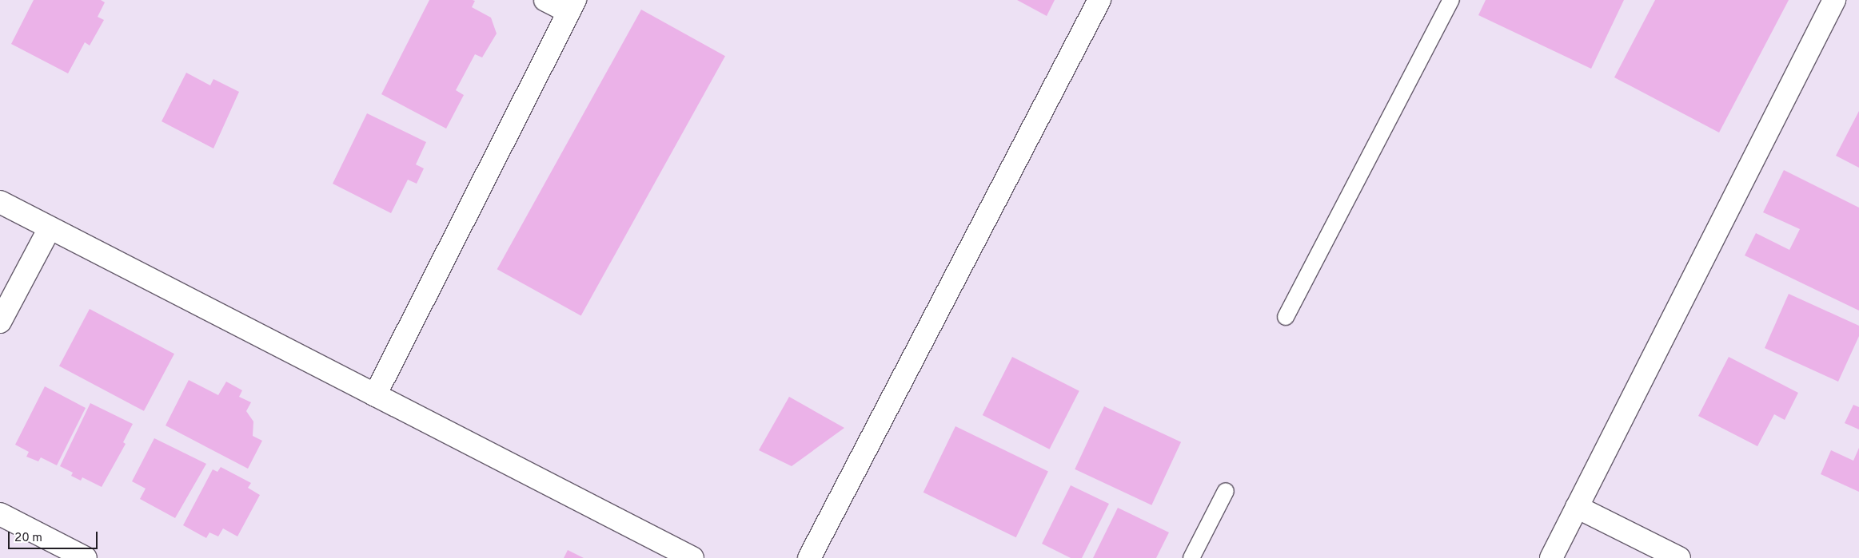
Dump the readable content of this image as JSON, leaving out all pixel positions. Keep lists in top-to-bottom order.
{
  "scale_bar": "20 m"
}
